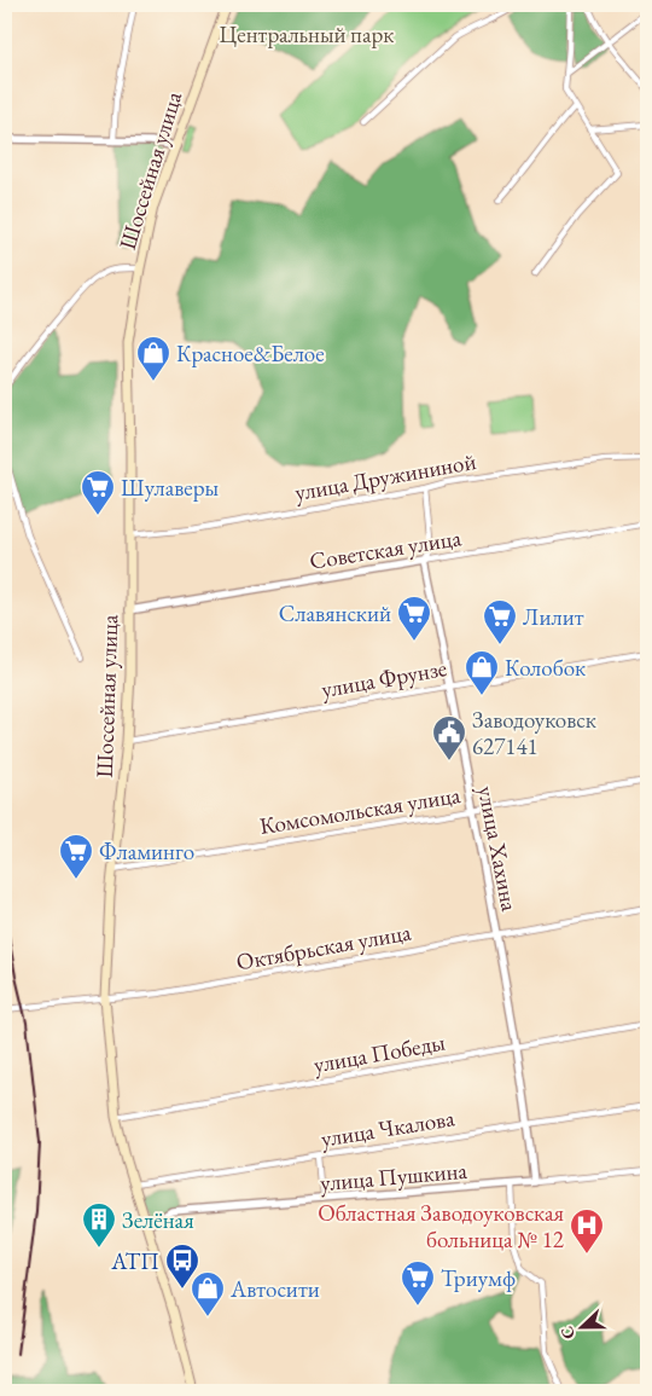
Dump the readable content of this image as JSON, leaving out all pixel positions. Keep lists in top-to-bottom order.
{
  "streets": {
    "main road": ["Шоссейная улица"],
    "street": [
      "улица Дружининой",
      "Советская улица",
      "улица Фрунзе",
      "Комсомольская улица",
      "улица Хахина",
      "Октябрьская улица",
      "улица Победы",
      "улица Чкалова",
      "улица Пушкина"
    ]
  },
  "crossings": [
    ["Шоссейная улица", "улица Дружининой"],
    ["Шоссейная улица", "Советская улица"],
    ["Шоссейная улица", "улица Фрунзе"],
    ["Шоссейная улица", "Комсомольская улица"],
    ["Шоссейная улица", "Октябрьская улица"],
    ["Шоссейная улица", "улица Победы"],
    ["Шоссейная улица", "улица Чкалова"],
    ["Шоссейная улица", "улица Пушкина"],
    ["улица Дружининой", "улица Хахина"],
    ["Советская улица", "улица Хахина"],
    ["улица Фрунзе", "улица Хахина"],
    ["Комсомольская улица", "улица Хахина"],
    ["улица Хахина", "Октябрьская улица"],
    ["улица Хахина", "улица Победы"],
    ["улица Хахина", "улица Чкалова"],
    ["улица Хахина", "улица Пушкина"]
  ],
  "parks": ["Центральный парк"],
  "places": {
    "shop": ["Красное&Белое", "Колобок", "Автосити"],
    "supermarket": [
      "Шулаверы",
      "Славянский",
      "Лилит",
      "Фламинго",
      "Триумф"
    ],
    "public building": ["Заводоуковск 627141"],
    "building": ["Зелёная"],
    "hospital": ["Областная Заводоуковская больница № 12"],
    "bus stop": ["АТП"]
  },
  "north": "left"
}
